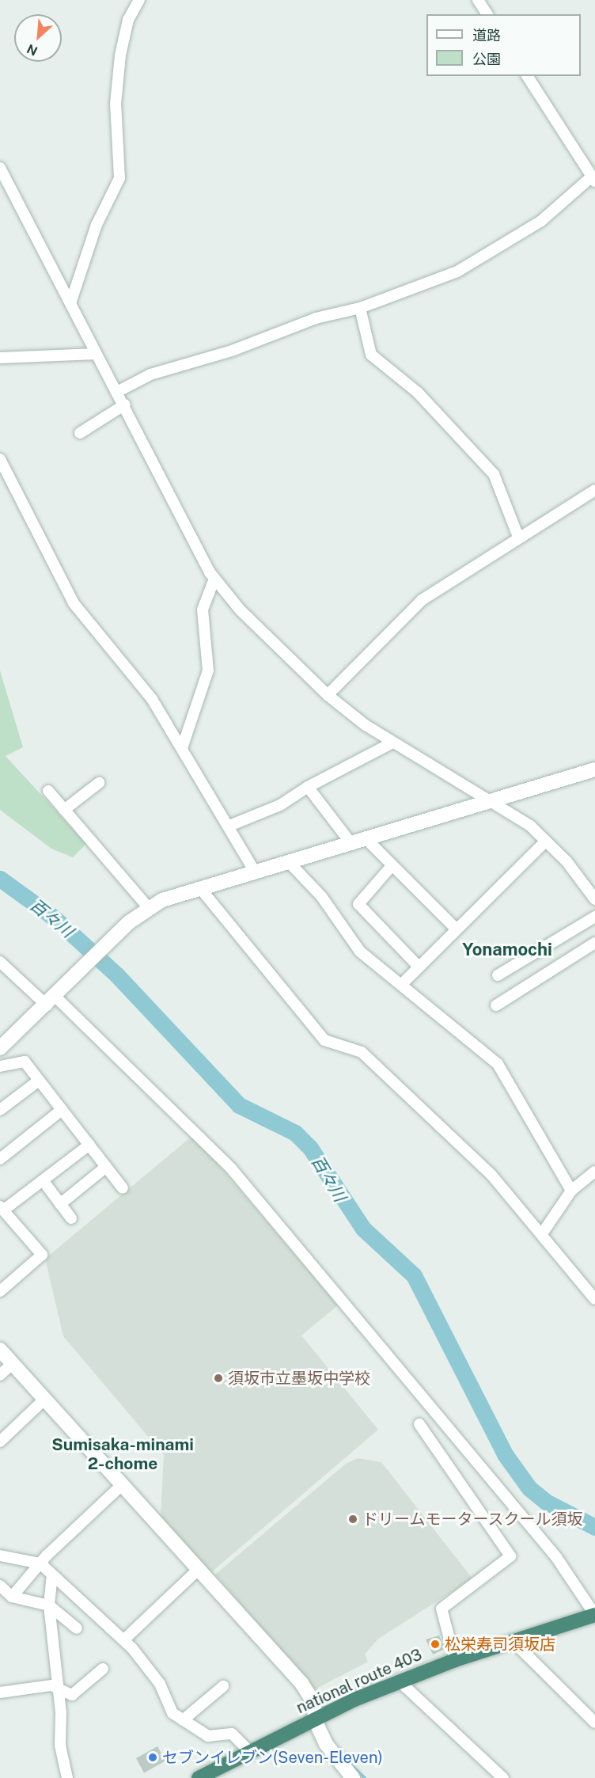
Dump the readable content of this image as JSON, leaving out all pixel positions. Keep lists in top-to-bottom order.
{
  "streets": {
    "highway": ["national route 403"]
  },
  "districts": ["Yonamochi", "Sumisaka-minami 2-chome"],
  "water": ["百々川"],
  "places": [
    "須坂市立墨坂中学校",
    "ドリームモータースクール須坂",
    "松栄寿司須坂店",
    "セブンイレブン(Seven-Eleven)"
  ],
  "legend": ["道路", "公園"],
  "north": "bottom left"
}
